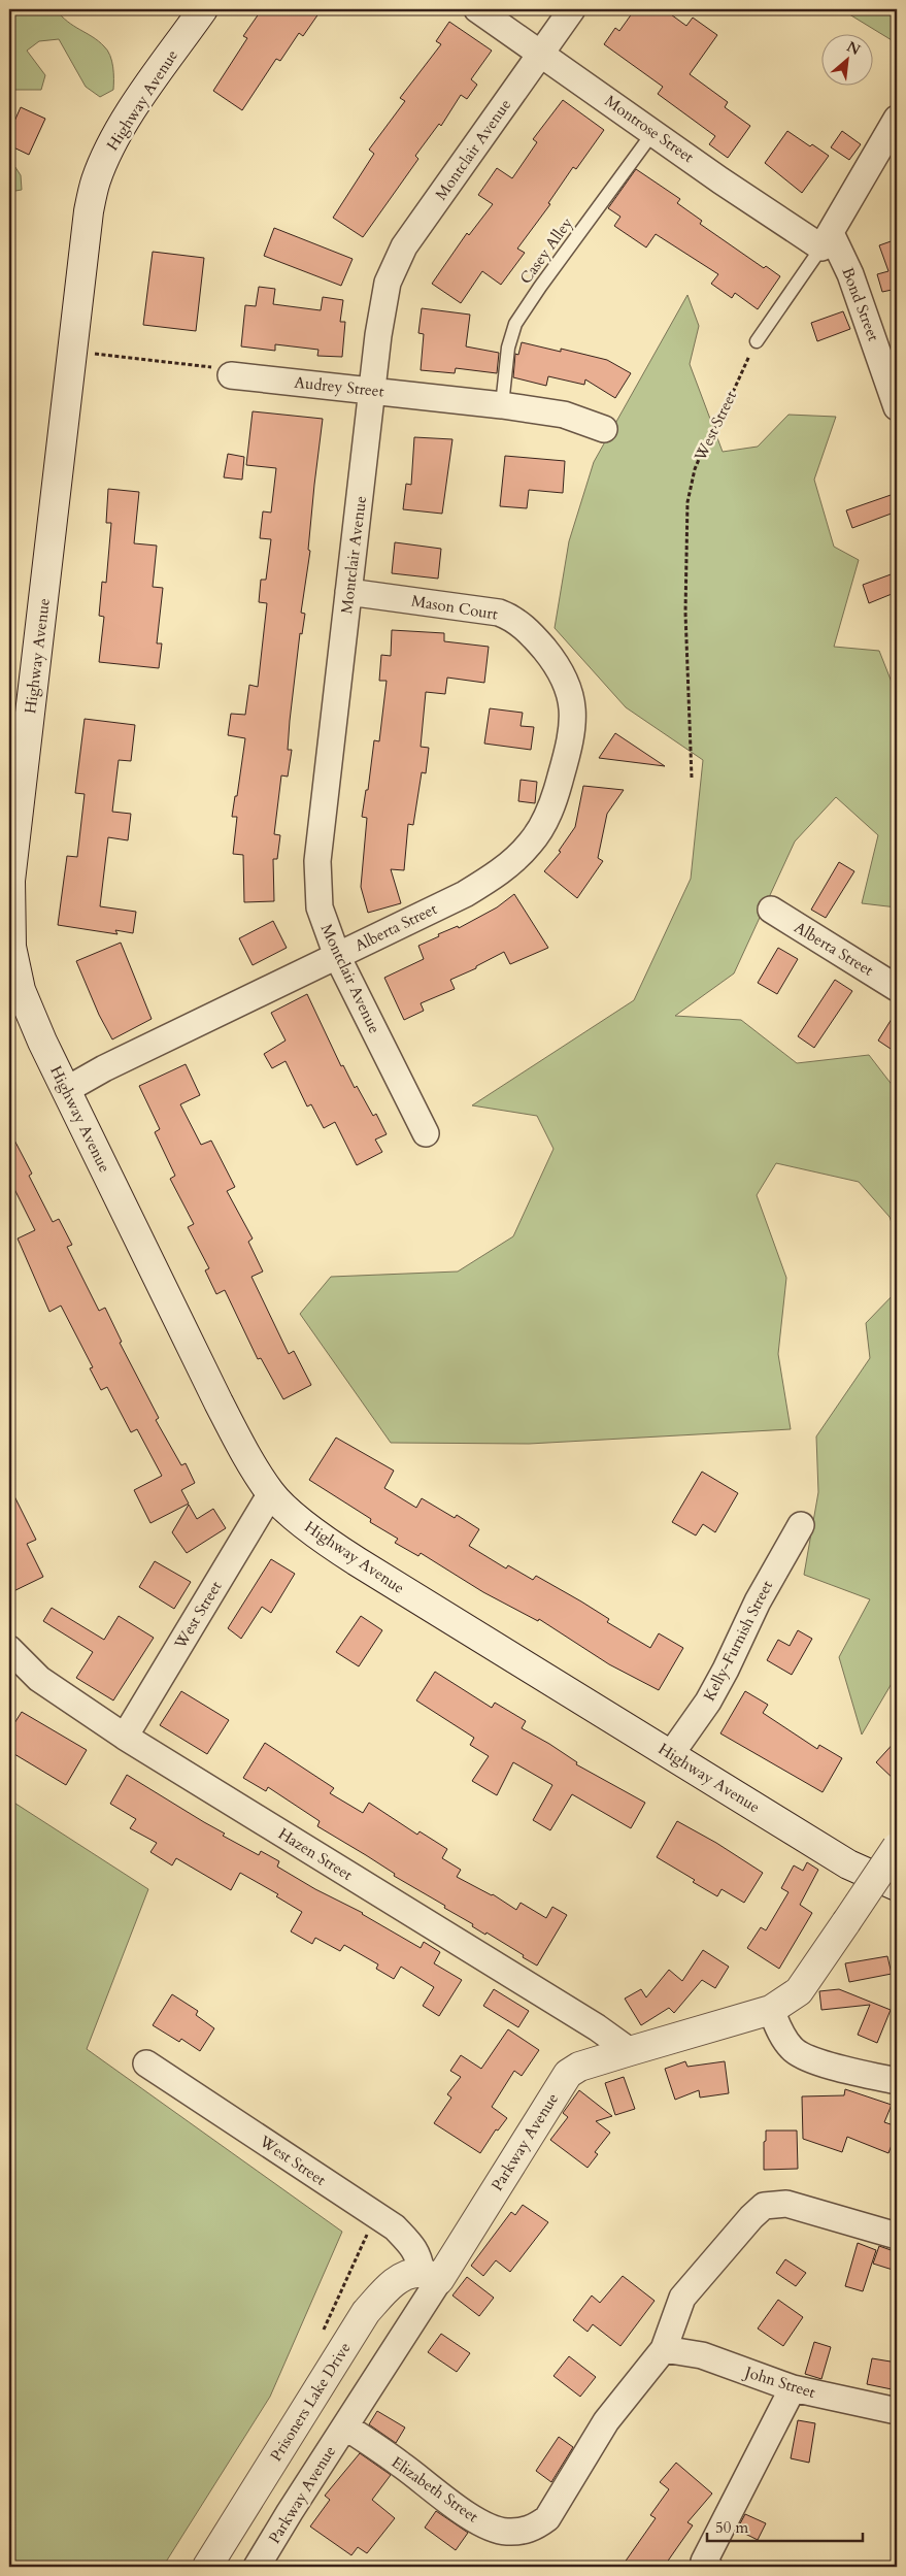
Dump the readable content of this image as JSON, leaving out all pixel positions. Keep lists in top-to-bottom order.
{
  "streets": {
    "main road": ["Highway Avenue", "Parkway Avenue", "Prisoners Lake Drive"],
    "street": [
      "Montrose Street",
      "Montclair Avenue",
      "Bond Street",
      "Audrey Street",
      "West Street",
      "Mason Court",
      "Alberta Street",
      "Kelly-Furnish Street",
      "Hazen Street",
      "John Street",
      "Elizabeth Street"
    ],
    "lane": ["Casey Alley"]
  },
  "crossings": [
    ["Highway Avenue", "West Street"],
    ["Highway Avenue", "Alberta Street"],
    ["Highway Avenue", "Kelly-Furnish Street"],
    ["Montrose Street", "Montclair Avenue"],
    ["Montrose Street", "Casey Alley"],
    ["Montrose Street", "Bond Street"],
    ["Montclair Avenue", "Audrey Street"],
    ["Montclair Avenue", "Mason Court"],
    ["Montclair Avenue", "Alberta Street"],
    ["Casey Alley", "Audrey Street"],
    ["West Street", "Hazen Street"],
    ["West Street", "Parkway Avenue"],
    ["West Street", "Prisoners Lake Drive"],
    ["Mason Court", "Alberta Street"],
    ["Hazen Street", "Parkway Avenue"],
    ["Parkway Avenue", "Prisoners Lake Drive"],
    ["Parkway Avenue", "Elizabeth Street"],
    ["John Street", "Elizabeth Street"]
  ],
  "scale_bar": "50 m",
  "north": "top right"
}
